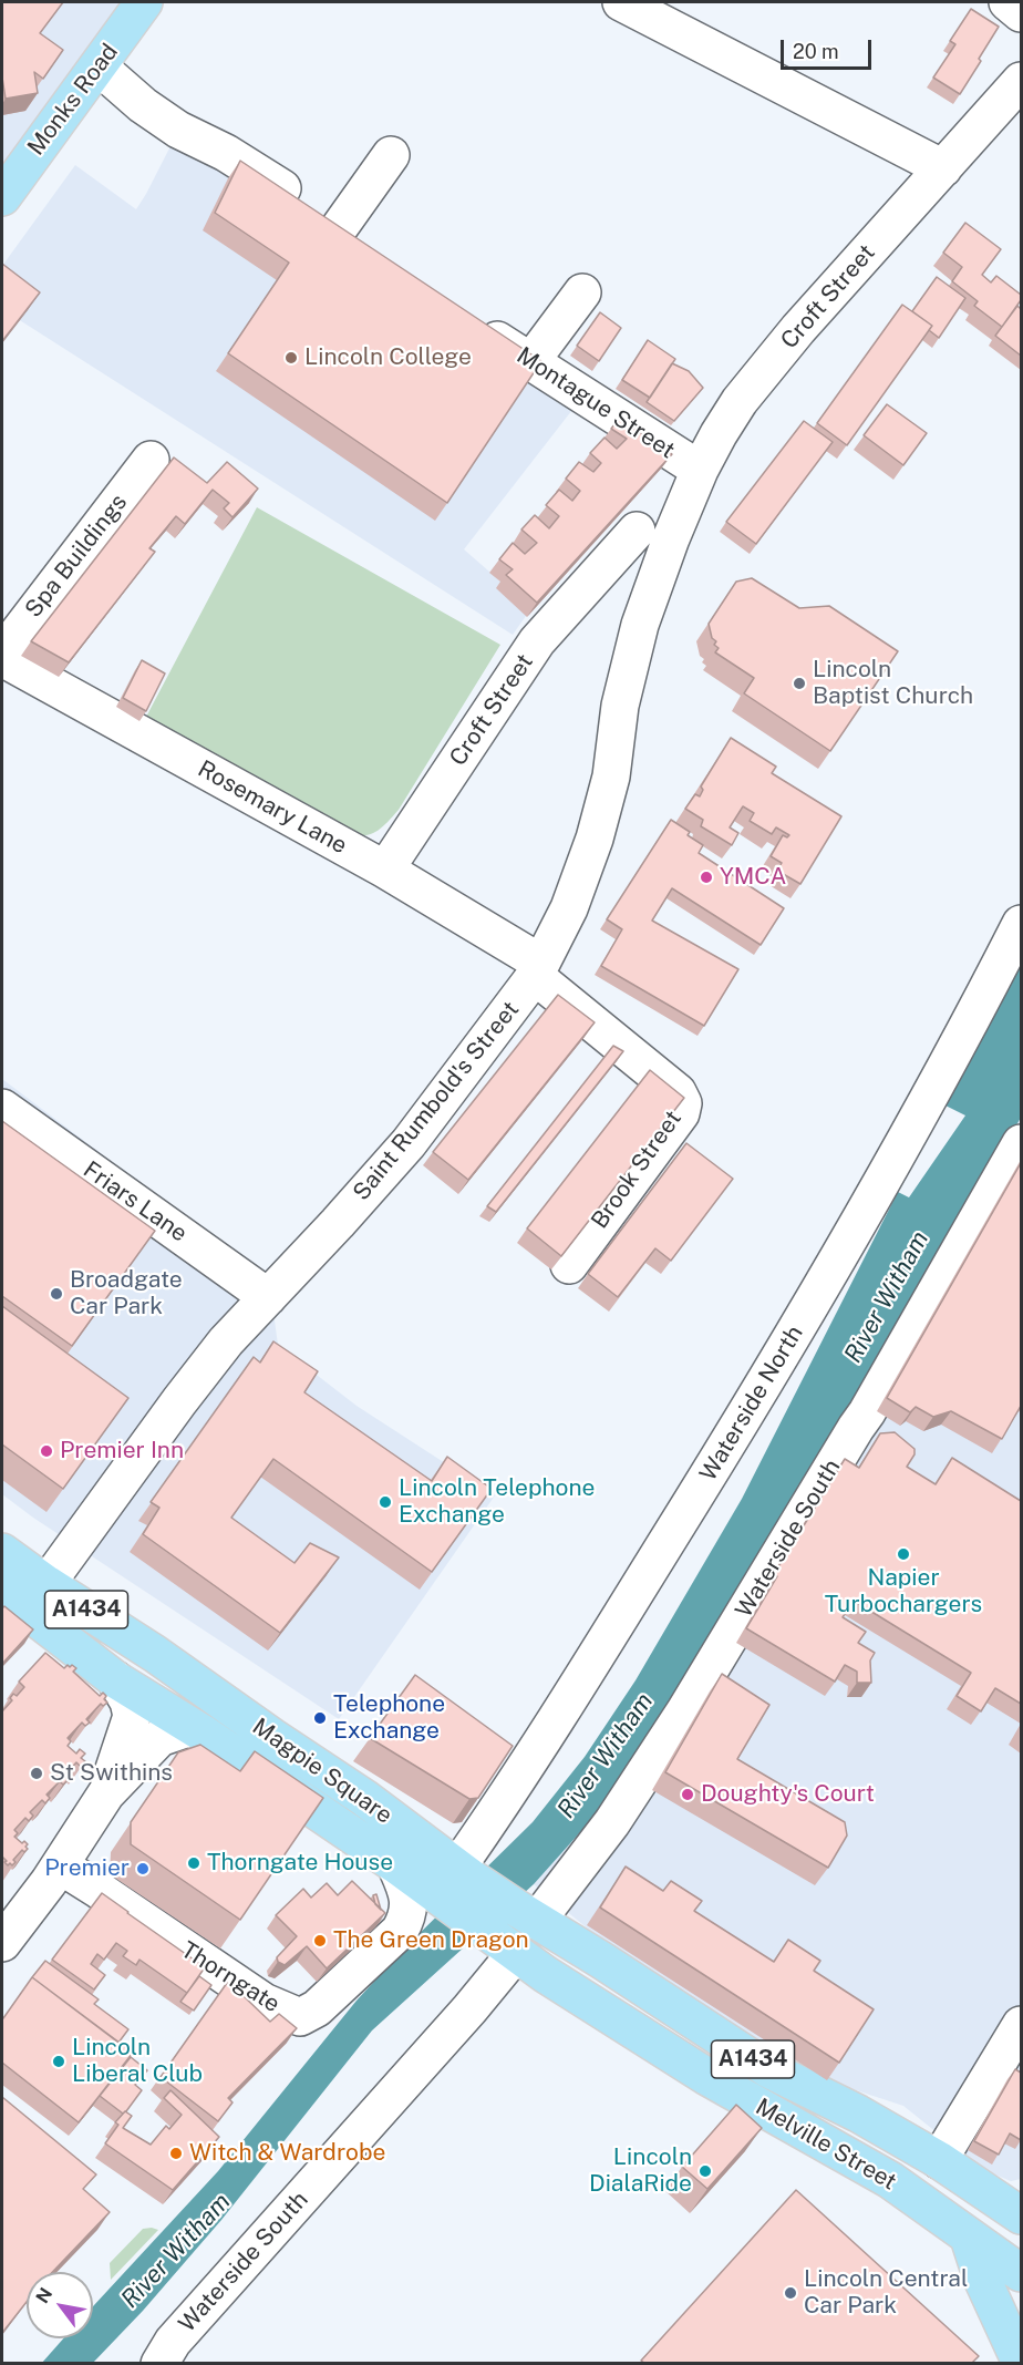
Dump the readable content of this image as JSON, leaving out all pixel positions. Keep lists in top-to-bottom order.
{
  "streets": {
    "main road": [
      "Monks Road",
      "A1434",
      "Magpie Square",
      "Melville Street"
    ],
    "street": [
      "Croft Street",
      "Montague Street",
      "Spa Buildings",
      "Rosemary Lane",
      "Saint Rumbold's Street",
      "Brook Street",
      "Friars Lane",
      "Waterside North",
      "Waterside South",
      "Thorngate"
    ]
  },
  "crossings": [
    ["Croft Street", "Montague Street"],
    ["Croft Street", "Rosemary Lane"],
    ["Croft Street", "Saint Rumbold's Street"],
    ["Spa Buildings", "Rosemary Lane"],
    ["Rosemary Lane", "Saint Rumbold's Street"],
    ["Rosemary Lane", "Brook Street"],
    ["Saint Rumbold's Street", "Brook Street"],
    ["Saint Rumbold's Street", "Friars Lane"],
    ["Saint Rumbold's Street", "A1434"],
    ["Saint Rumbold's Street", "Magpie Square"],
    ["Waterside North", "A1434"],
    ["Waterside North", "Magpie Square"],
    ["Waterside South", "A1434"],
    ["Waterside South", "Melville Street"],
    ["A1434", "Magpie Square"],
    ["A1434", "Melville Street"],
    ["Magpie Square", "Thorngate"]
  ],
  "water": ["River Witham"],
  "places": [
    "Lincoln College",
    "Lincoln Baptist Church",
    "YMCA",
    "Broadgate Car Park",
    "Premier Inn",
    "Lincoln Telephone Exchange",
    "Napier Turbochargers",
    "Telephone Exchange",
    "St Swithins",
    "Doughty's Court",
    "Thorngate House",
    "Premier",
    "The Green Dragon",
    "Lincoln Liberal Club",
    "Witch & Wardrobe",
    "Lincoln DialaRide",
    "Lincoln Central Car Park"
  ],
  "scale_bar": "20 m",
  "north": "top left"
}
